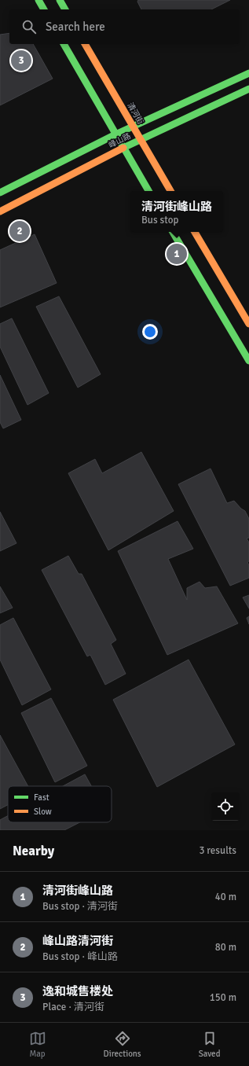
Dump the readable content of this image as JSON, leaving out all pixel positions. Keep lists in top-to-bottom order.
{
  "streets": {
    "main road": ["清河街", "峰山路"]
  },
  "crossings": [
    ["清河街", "峰山路"]
  ],
  "legend": ["Fast", "Slow"],
  "page": {
    "search": "Search here",
    "pins": ["3", "2", "1"],
    "popup": ["清河街峰山路", "Bus stop"],
    "heading": ["Nearby", "3 results"],
    "list": [
      {
        "mark": "1",
        "name": "清河街峰山路",
        "note": "Bus stop · 清河街",
        "value": "40 m"
      },
      {
        "mark": "2",
        "name": "峰山路清河街",
        "note": "Bus stop · 峰山路",
        "value": "80 m"
      },
      {
        "mark": "3",
        "name": "逸和城售楼处",
        "note": "Place · 清河街",
        "value": "150 m"
      }
    ],
    "nav": ["Map", "Directions", "Saved"]
  }
}
